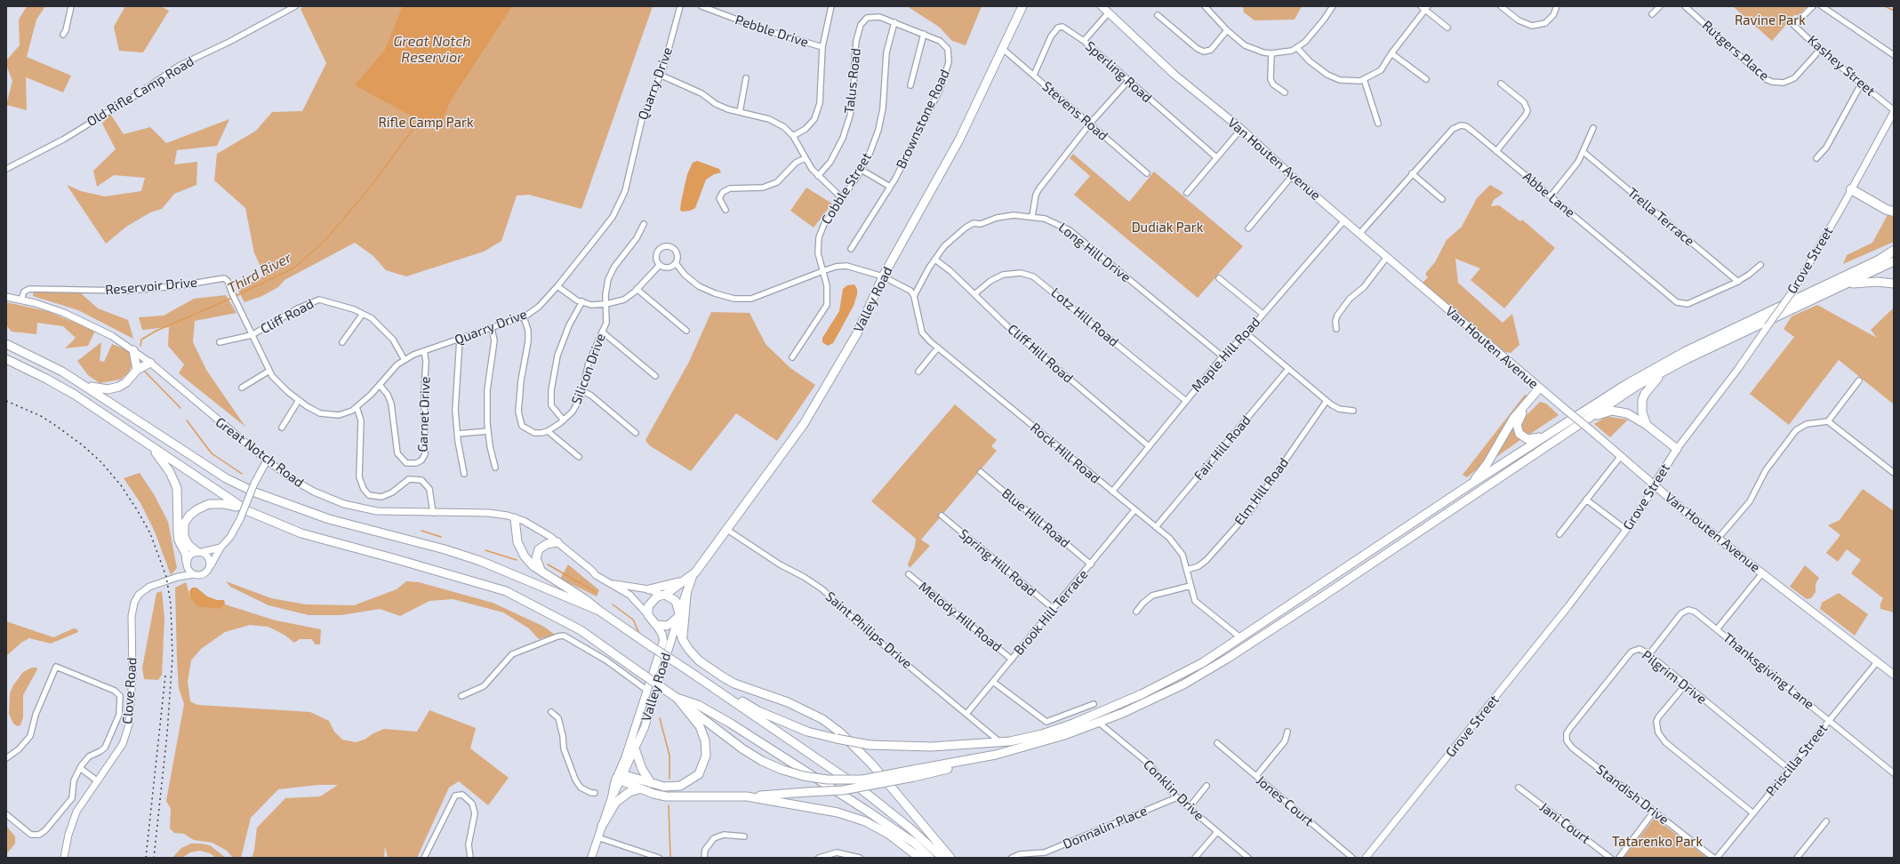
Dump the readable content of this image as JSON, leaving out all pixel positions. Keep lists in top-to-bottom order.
{
  "streets": {
    "main road": ["Van Houten Avenue", "Grove Street", "Valley Road"],
    "street": [
      "Pebble Drive",
      "Rutgers Place",
      "Kashey Street",
      "Sperling Road",
      "Talus Road",
      "Quarry Drive",
      "Old Rifle Camp Road",
      "Stevens Road",
      "Brownstone Road",
      "Cobble Street",
      "Abbe Lane",
      "Trella Terrace",
      "Long Hill Drive",
      "Reservoir Drive",
      "Cliff Road",
      "Lotz Hill Road",
      "Cliff Hill Road",
      "Maple Hill Road",
      "Silicon Drive",
      "Garnet Drive",
      "Fair Hill Road",
      "Great Notch Road",
      "Rock Hill Road",
      "Elm Hill Road",
      "Blue Hill Road",
      "Spring Hill Road",
      "Brook Hill Terrace",
      "Melody Hill Road",
      "Saint Philips Drive",
      "Thanksgiving Lane",
      "Pilgrim Drive",
      "Clove Road",
      "Priscilla Street",
      "Conklin Drive",
      "Standish Drive",
      "Jones Court",
      "Jani Court",
      "Donnalin Place"
    ]
  },
  "crossings": [
    ["Rutgers Place", "Kashey Street"],
    ["Kashey Street", "Grove Street"],
    ["Sperling Road", "Stevens Road"],
    ["Talus Road", "Brownstone Road"],
    ["Quarry Drive", "Reservoir Drive"],
    ["Quarry Drive", "Cliff Road"],
    ["Quarry Drive", "Garnet Drive"],
    ["Stevens Road", "Valley Road"],
    ["Brownstone Road", "Cobble Street"],
    ["Van Houten Avenue", "Abbe Lane"],
    ["Van Houten Avenue", "Grove Street"],
    ["Van Houten Avenue", "Maple Hill Road"],
    ["Van Houten Avenue", "Priscilla Street"],
    ["Abbe Lane", "Trella Terrace"],
    ["Long Hill Drive", "Cliff Hill Road"],
    ["Long Hill Drive", "Maple Hill Road"],
    ["Long Hill Drive", "Rock Hill Road"],
    ["Reservoir Drive", "Cliff Road"],
    ["Reservoir Drive", "Garnet Drive"],
    ["Reservoir Drive", "Great Notch Road"],
    ["Valley Road", "Great Notch Road"],
    ["Valley Road", "Saint Philips Drive"],
    ["Cliff Road", "Garnet Drive"],
    ["Lotz Hill Road", "Cliff Hill Road"],
    ["Lotz Hill Road", "Maple Hill Road"],
    ["Cliff Hill Road", "Maple Hill Road"],
    ["Maple Hill Road", "Rock Hill Road"],
    ["Fair Hill Road", "Rock Hill Road"],
    ["Great Notch Road", "Clove Road"],
    ["Rock Hill Road", "Elm Hill Road"],
    ["Rock Hill Road", "Brook Hill Terrace"],
    ["Blue Hill Road", "Brook Hill Terrace"],
    ["Spring Hill Road", "Brook Hill Terrace"],
    ["Brook Hill Terrace", "Melody Hill Road"],
    ["Brook Hill Terrace", "Saint Philips Drive"],
    ["Thanksgiving Lane", "Pilgrim Drive"],
    ["Thanksgiving Lane", "Priscilla Street"],
    ["Pilgrim Drive", "Priscilla Street"],
    ["Pilgrim Drive", "Standish Drive"],
    ["Conklin Drive", "Donnalin Place"]
  ],
  "water": ["Great Notch Reservior", "Third River"],
  "parks": [
    "Ravine Park",
    "Rifle Camp Park",
    "Dudiak Park",
    "Tatarenko Park"
  ]
}
